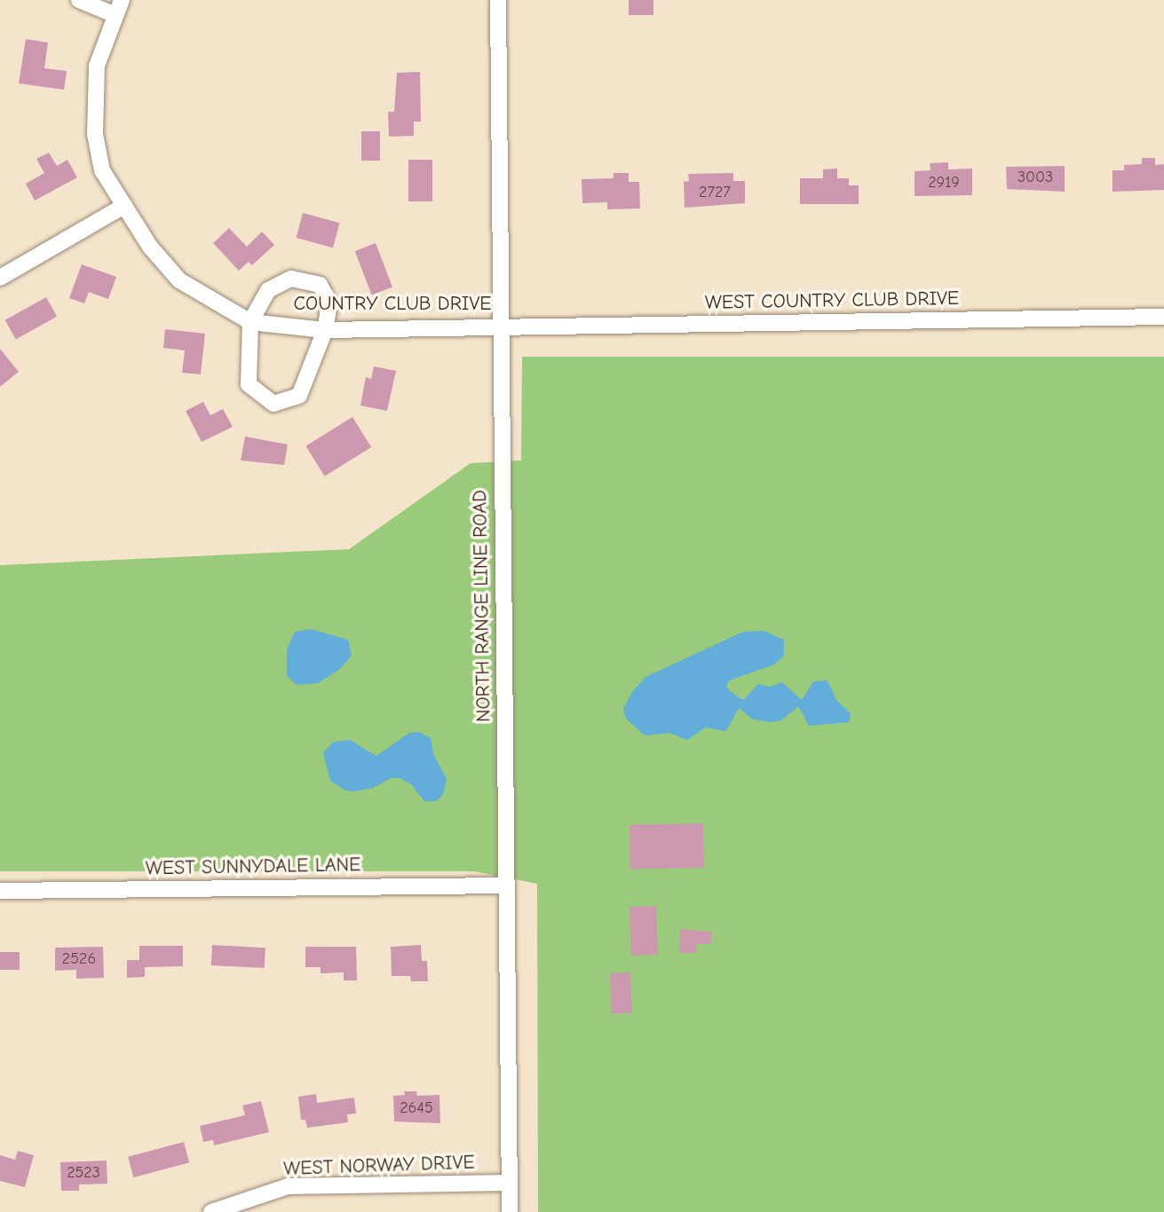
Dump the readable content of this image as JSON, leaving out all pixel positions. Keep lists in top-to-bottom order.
{
  "streets": {
    "street": [
      "WEST COUNTRY CLUB DRIVE",
      "COUNTRY CLUB DRIVE",
      "NORTH RANGE LINE ROAD",
      "WEST SUNNYDALE LANE",
      "WEST NORWAY DRIVE"
    ]
  },
  "crossings": [
    ["WEST COUNTRY CLUB DRIVE", "COUNTRY CLUB DRIVE"],
    ["WEST COUNTRY CLUB DRIVE", "NORTH RANGE LINE ROAD"],
    ["COUNTRY CLUB DRIVE", "NORTH RANGE LINE ROAD"],
    ["NORTH RANGE LINE ROAD", "WEST SUNNYDALE LANE"],
    ["NORTH RANGE LINE ROAD", "WEST NORWAY DRIVE"]
  ],
  "house_numbers": [
    "3003",
    "2919",
    "2727",
    "2526",
    "2645",
    "2523"
  ]
}
